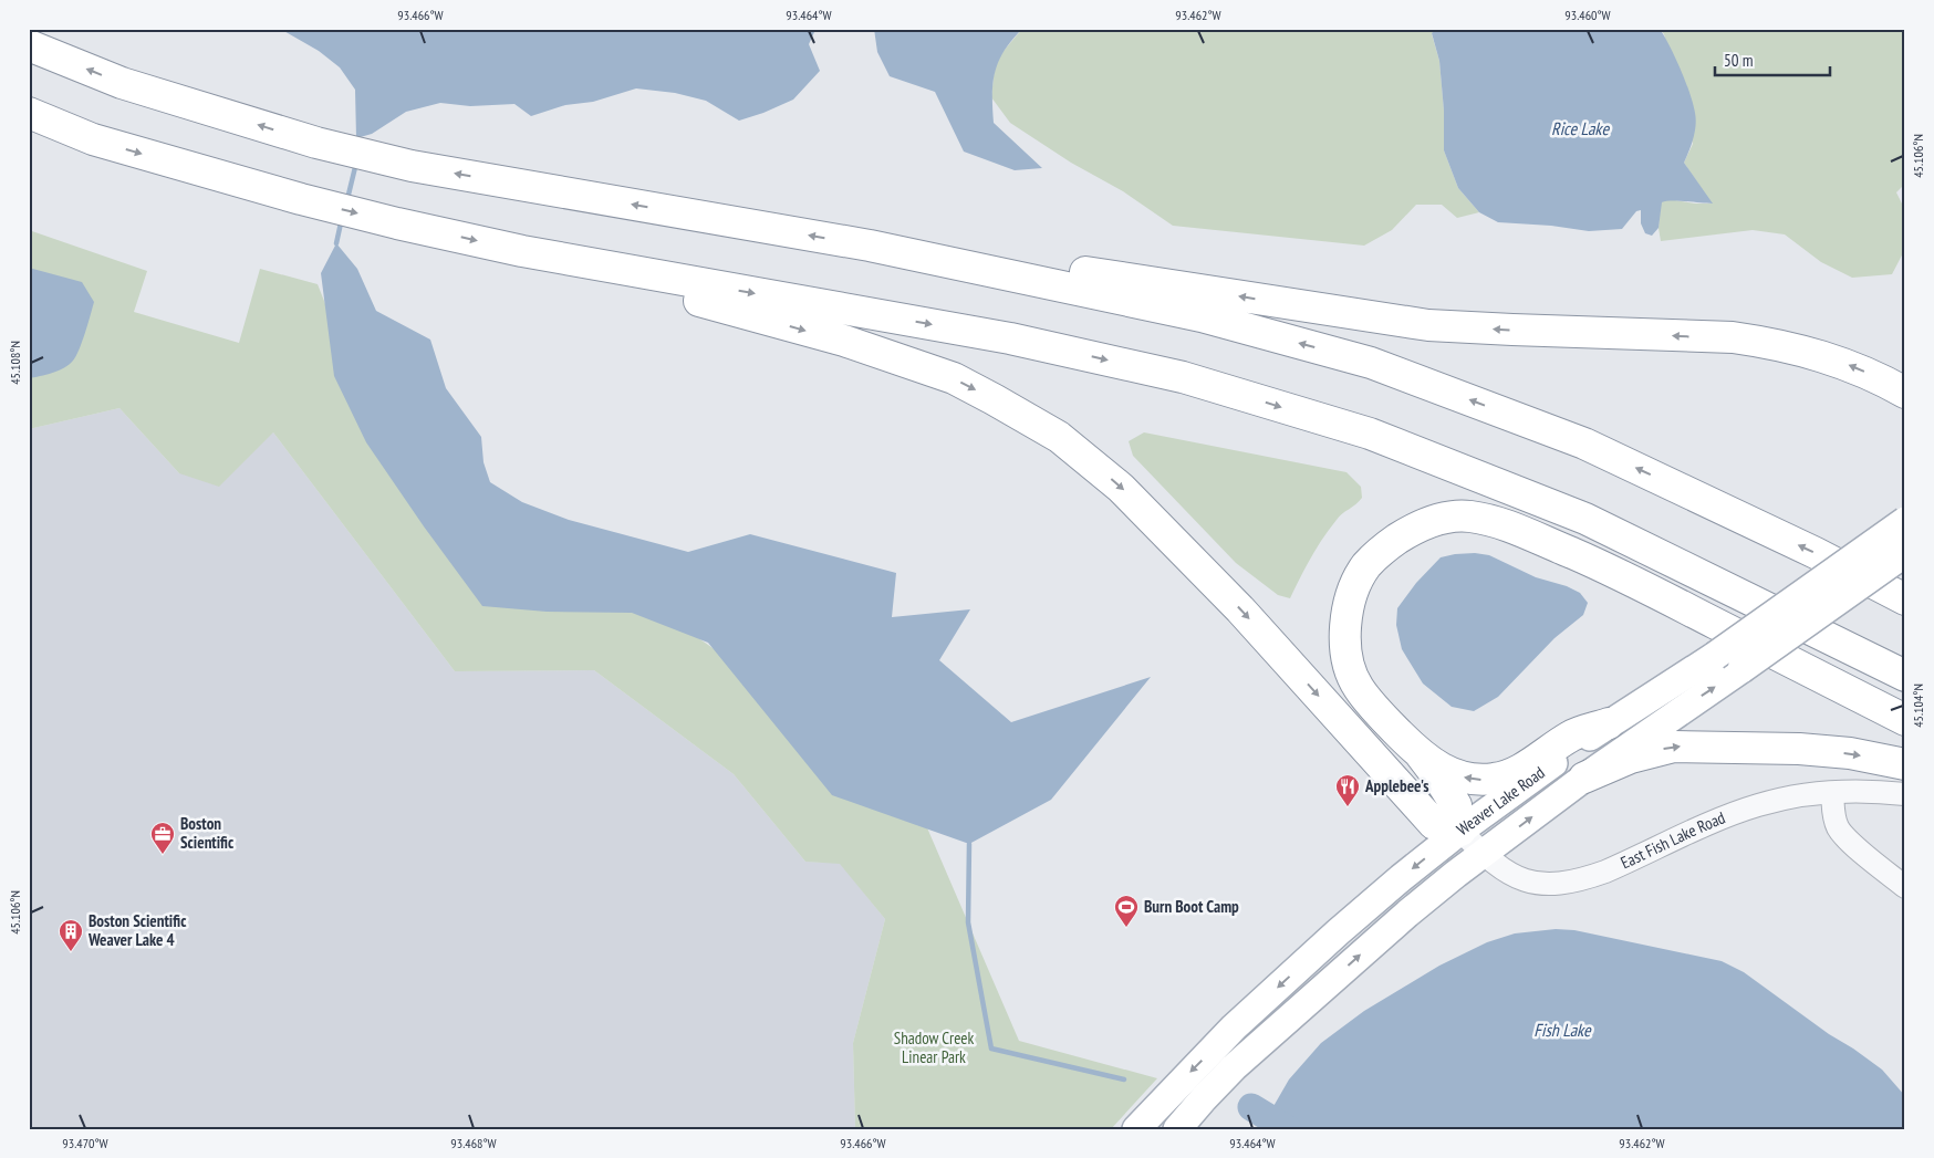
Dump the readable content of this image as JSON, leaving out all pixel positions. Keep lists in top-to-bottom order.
{
  "streets": {
    "main road": ["Weaver Lake Road"],
    "street": ["East Fish Lake Road"]
  },
  "crossings": [
    ["Weaver Lake Road", "East Fish Lake Road"]
  ],
  "water": ["Rice Lake", "Fish Lake"],
  "parks": ["Shadow Creek Linear Park"],
  "places": {
    "restaurant": ["Applebee's"],
    "office": ["Boston Scientific"],
    "sports": ["Burn Boot Camp"],
    "building": ["Boston Scientific Weaver Lake 4"]
  },
  "scale_bar": "50 m",
  "coordinates": [
    "93.466°W",
    "93.464°W",
    "93.462°W",
    "93.460°W",
    "45.106°N",
    "45.108°N",
    "45.104°N",
    "93.470°W",
    "93.468°W"
  ]
}
